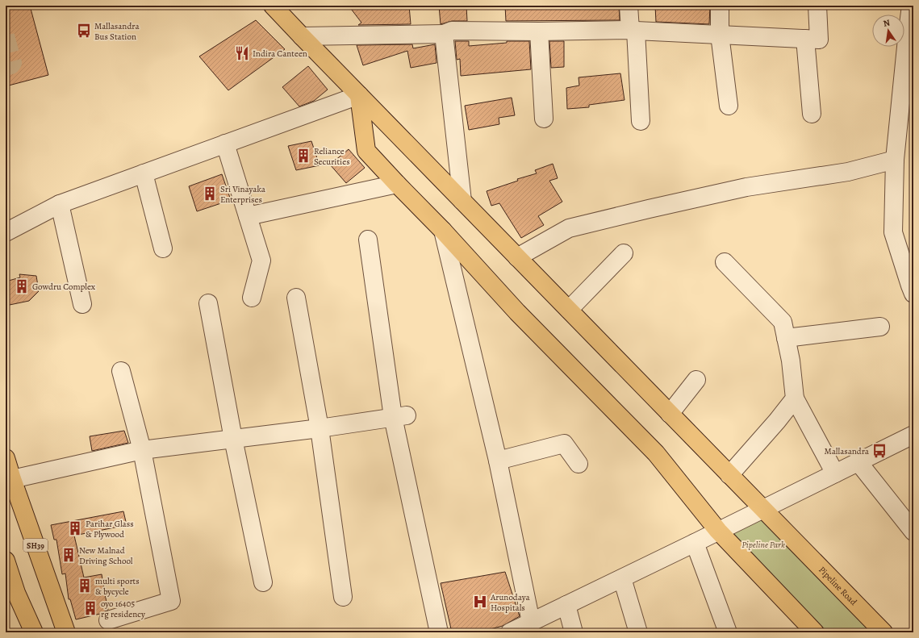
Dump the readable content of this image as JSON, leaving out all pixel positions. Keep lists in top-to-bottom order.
{
  "streets": {
    "main road": ["SH39", "Pipeline Road"]
  },
  "parks": ["Pipeline Park"],
  "places": {
    "bus stop": ["Mallasandra Bus Station", "Mallasandra"],
    "restaurant": ["Indira Canteen"],
    "building": [
      "Reliance Securities",
      "Sri Vinayaka Enterprises",
      "Gowdru Complex",
      "Parihar Glass & Plywood",
      "New Malnad Driving School",
      "multi sports & bycycle",
      "oyo 16405 rg residency"
    ],
    "hospital": ["Arunodaya Hospitals"]
  },
  "north": "top"
}
